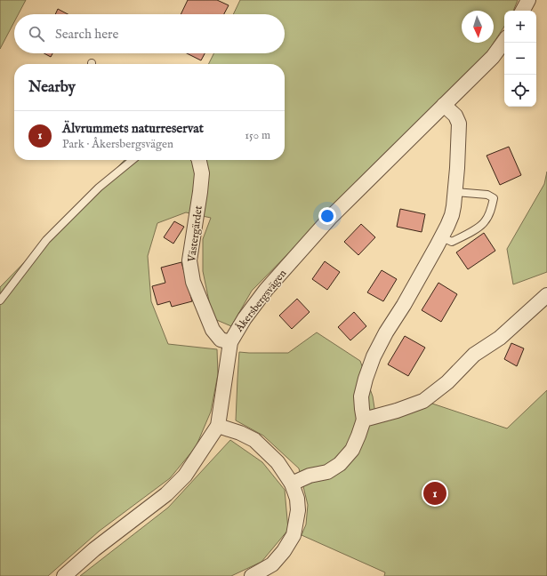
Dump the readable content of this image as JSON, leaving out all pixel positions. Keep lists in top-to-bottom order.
{
  "streets": {
    "street": ["Västergärdet", "Åkersbergsvägen"]
  },
  "crossings": [
    ["Västergärdet", "Åkersbergsvägen"]
  ],
  "north": "bottom",
  "page": {
    "map_buttons": ["+", "−"],
    "search": "Search here",
    "heading": "Nearby",
    "list": [
      {
        "mark": "1",
        "name": "Älvrummets naturreservat",
        "note": "Park · Åkersbergsvägen",
        "value": "150 m"
      }
    ],
    "pins": "1"
  }
}
